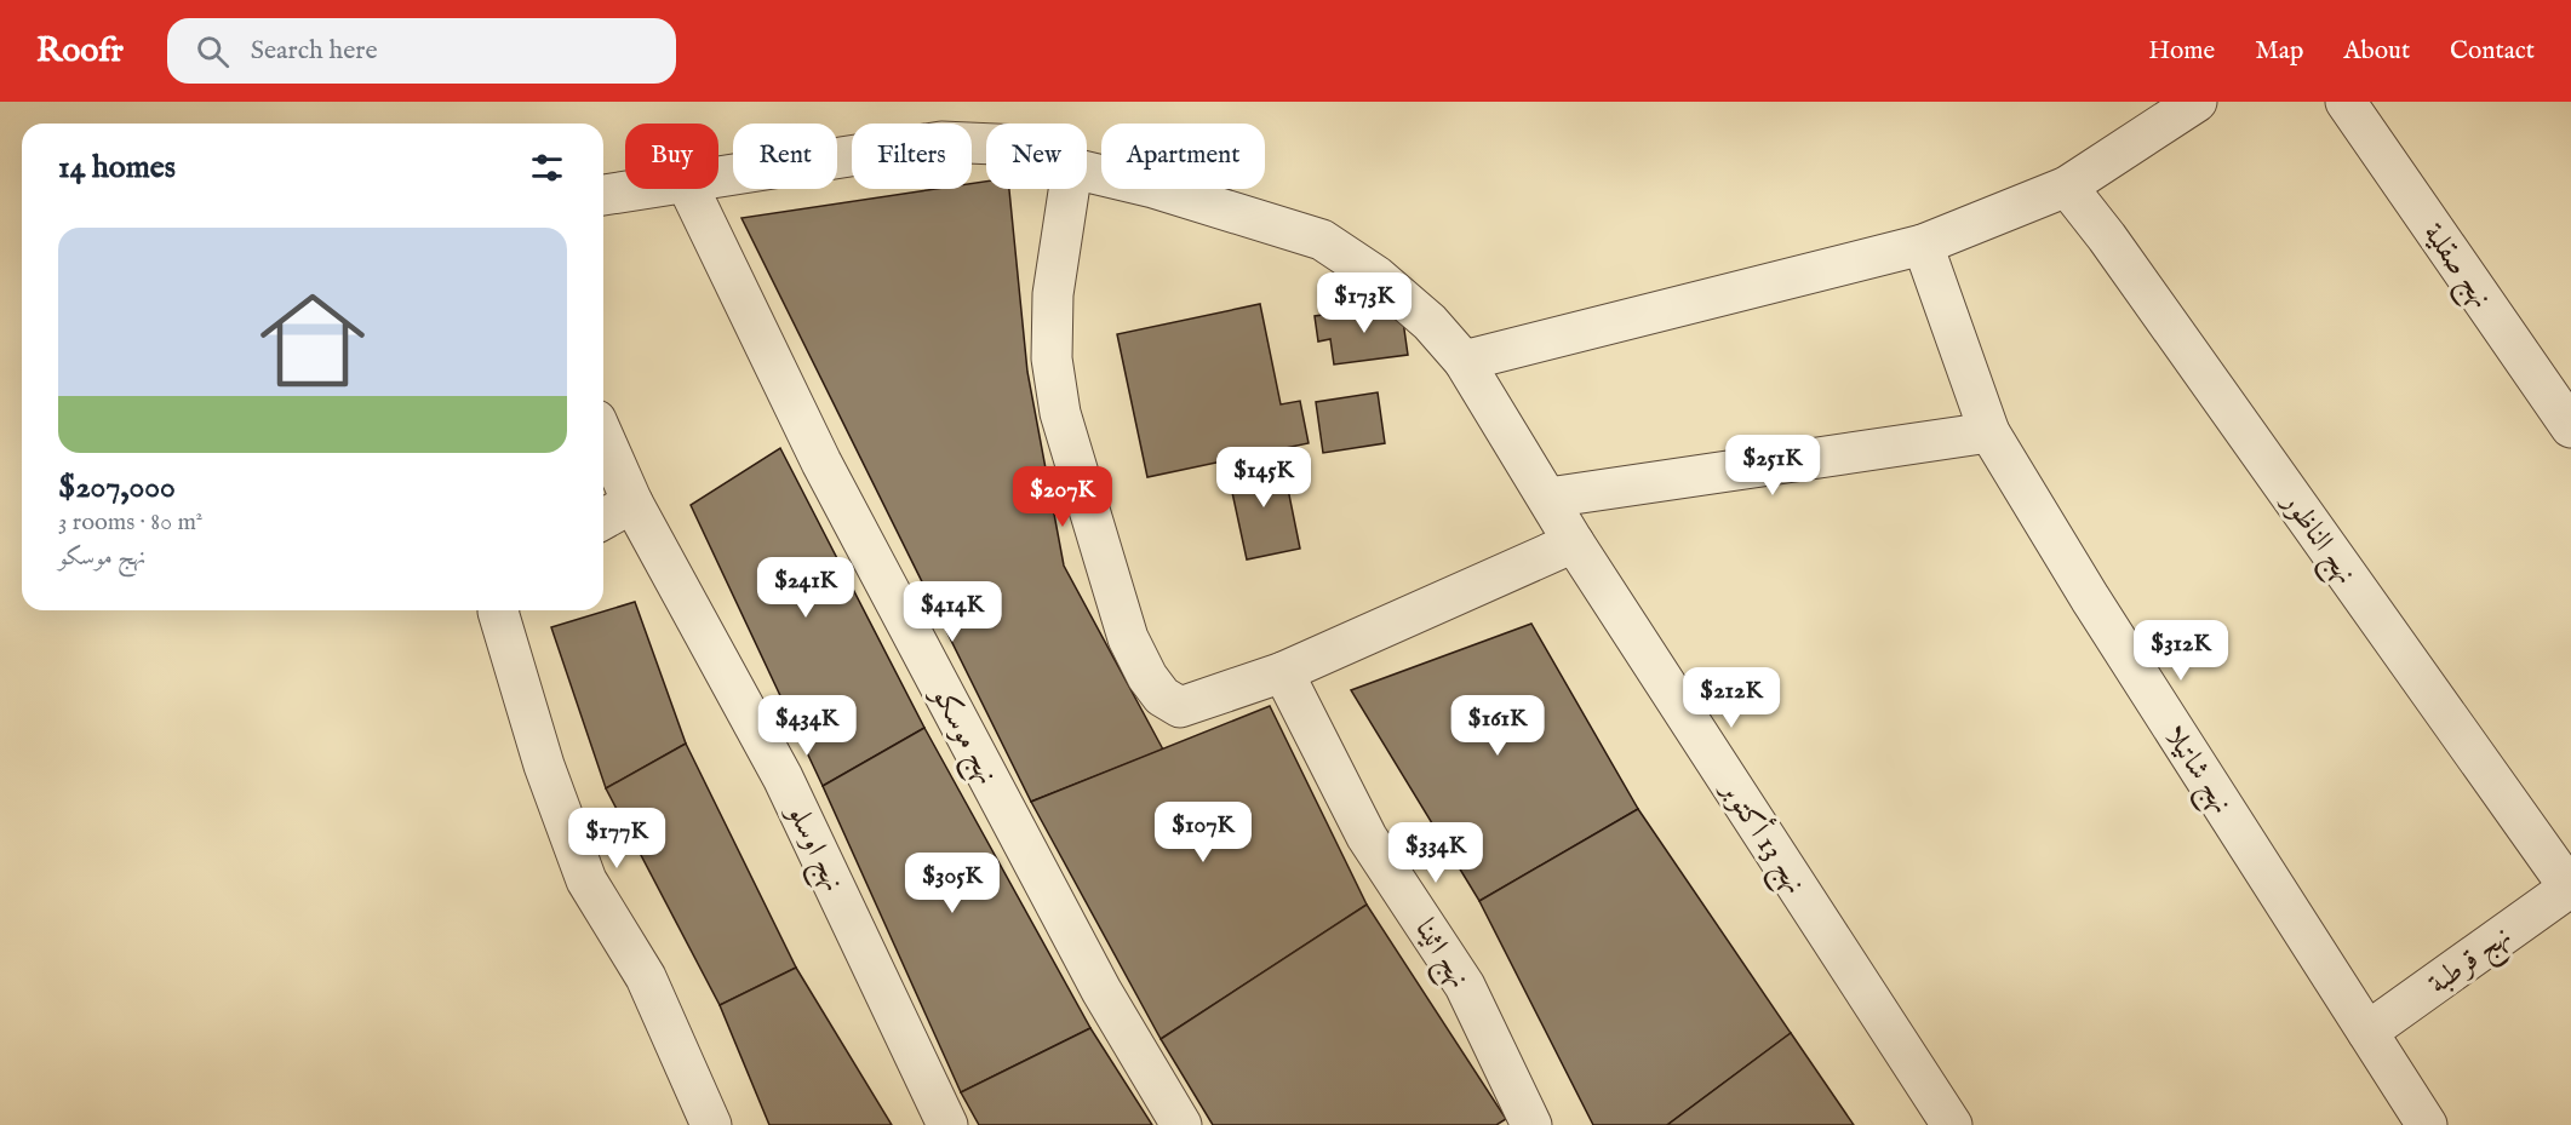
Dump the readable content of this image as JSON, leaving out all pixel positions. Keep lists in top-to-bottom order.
{
  "streets": {
    "street": [
      "نهج صقلية",
      "نهج الناظور",
      "نهج موسكو",
      "نهج شاتيلا",
      "نهج 13 أكتوبر",
      "نهج اوسلو",
      "نهج اثينا",
      "نهج قرطبة"
    ]
  },
  "crossings": [
    ["نهج الناظور", "نهج قرطبة"],
    ["نهج شاتيلا", "نهج قرطبة"]
  ],
  "page": {
    "header": "Roofr",
    "search": "Search here",
    "nav": [
      "Home",
      "Map",
      "About",
      "Contact"
    ],
    "chip": [
      "Buy",
      "Rent",
      "Filters",
      "New",
      "Apartment"
    ],
    "heading": "14 homes",
    "list": [
      {
        "name": "$207,000",
        "note": "3 rooms · 80 m² · نهج موسكو"
      }
    ],
    "price": [
      "$173K",
      "$251K",
      "$145K",
      "$207K",
      "$241K",
      "$414K",
      "$312K",
      "$212K",
      "$434K",
      "$161K",
      "$107K",
      "$177K",
      "$334K",
      "$305K"
    ]
  }
}
